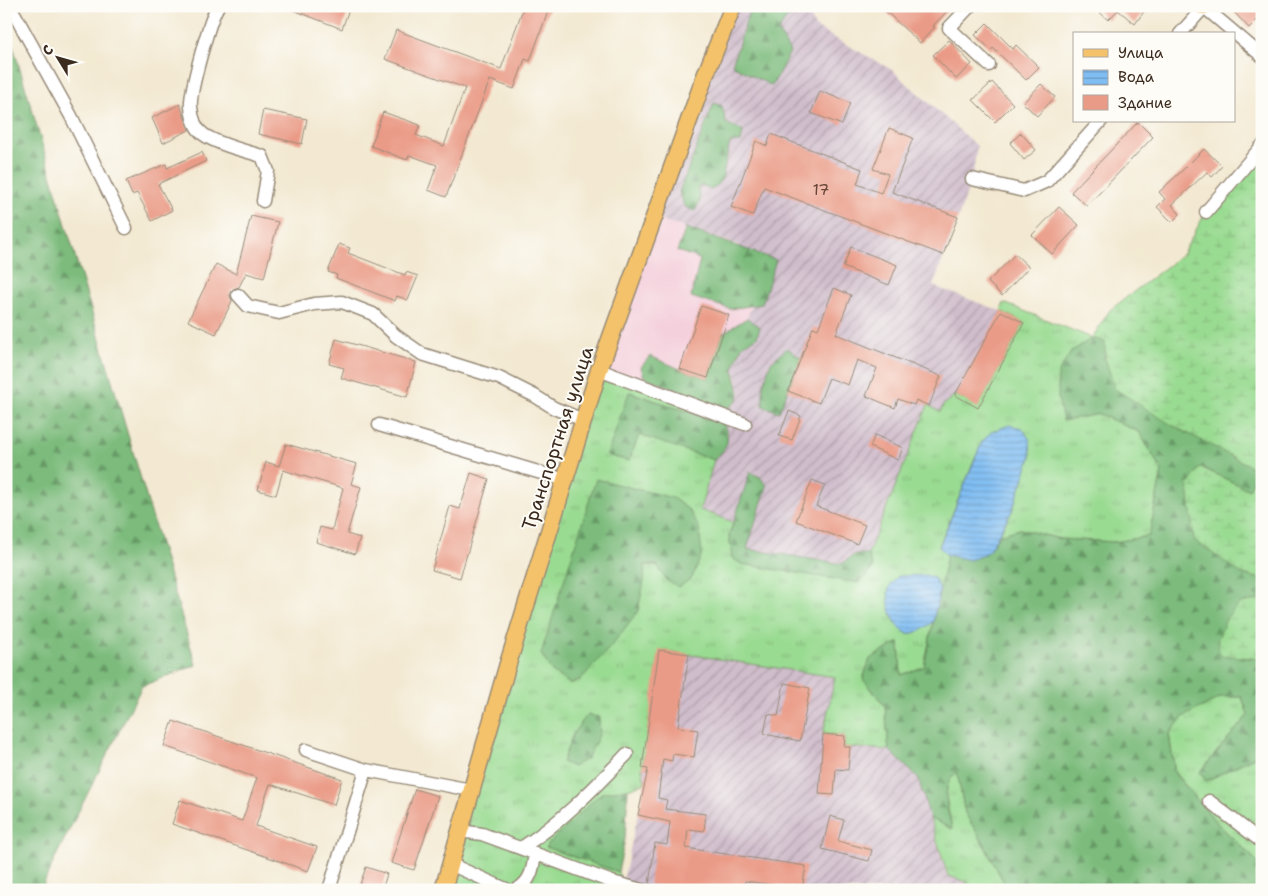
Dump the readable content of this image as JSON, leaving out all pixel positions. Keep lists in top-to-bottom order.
{
  "streets": {
    "main road": ["Транспортная улица"]
  },
  "house_numbers": ["17"],
  "legend": ["Улица", "Вода", "Здание"],
  "north": "top left"
}
